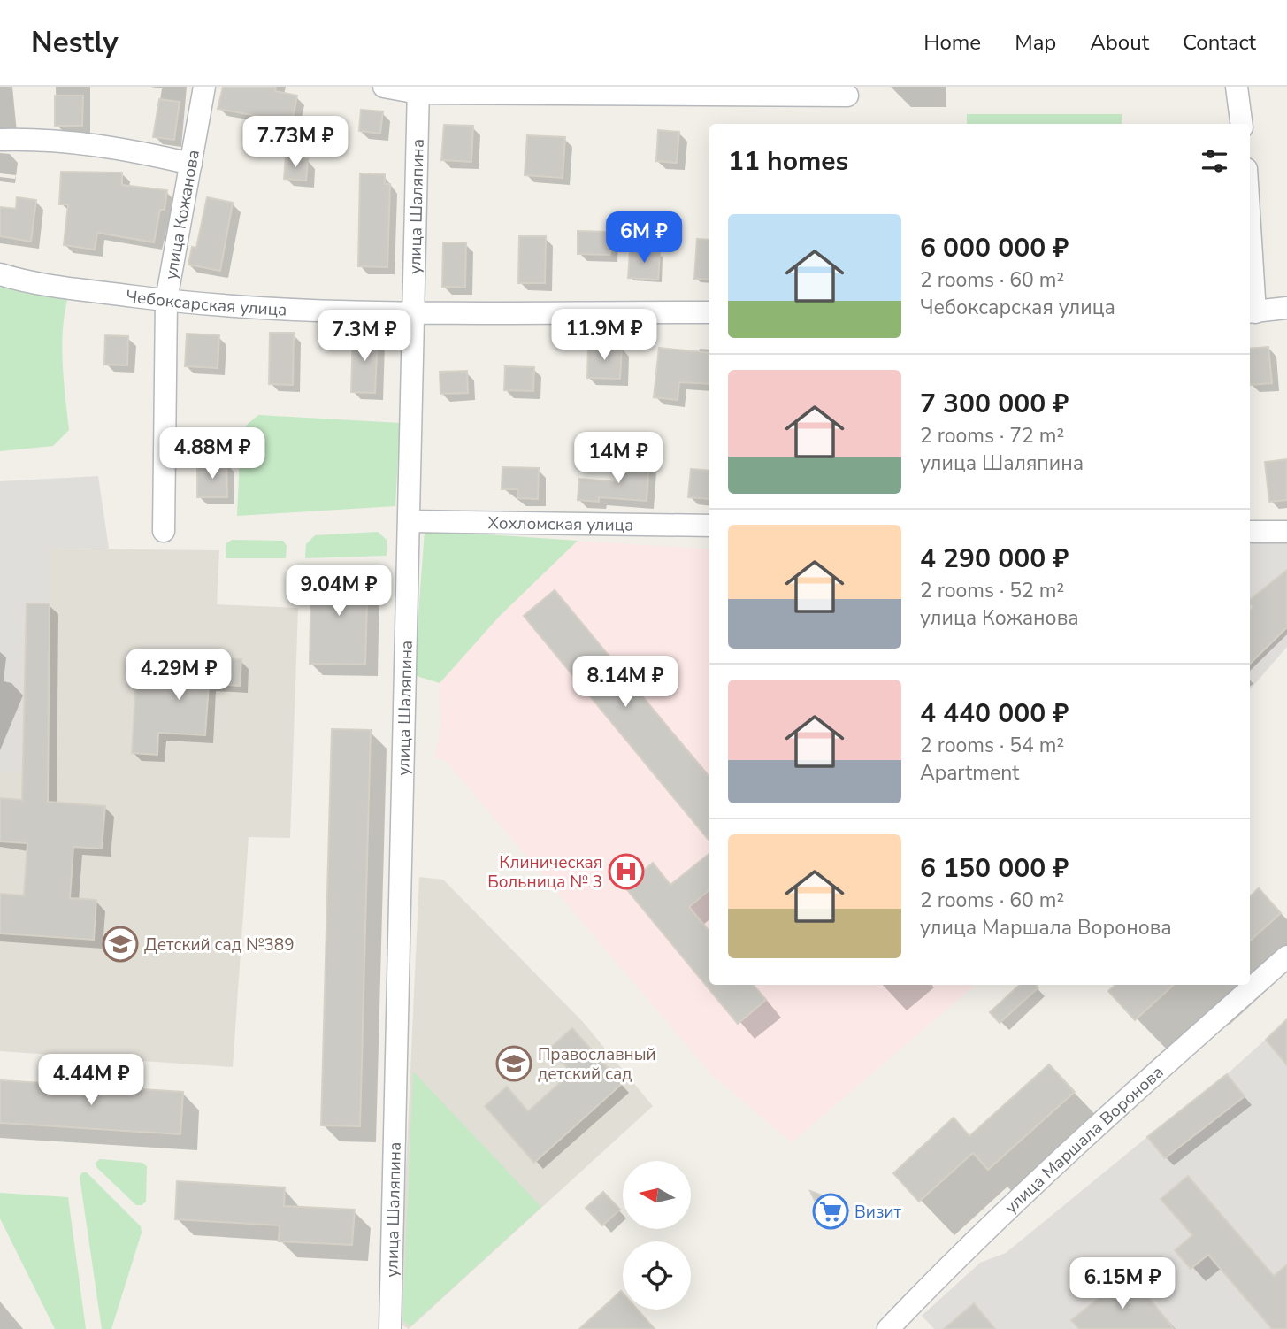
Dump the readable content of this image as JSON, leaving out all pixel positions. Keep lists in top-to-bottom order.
{
  "streets": {
    "street": [
      "улица Шаляпина",
      "улица Кожанова",
      "Чебоксарская улица",
      "Хохломская улица",
      "улица Маршала Воронова"
    ]
  },
  "crossings": [
    ["улица Шаляпина", "Чебоксарская улица"],
    ["улица Шаляпина", "Хохломская улица"],
    ["улица Кожанова", "Чебоксарская улица"]
  ],
  "places": {
    "hospital": ["Клиническая Больница № 3"],
    "school or university": ["Детский сад №389", "Православный детский сад"],
    "supermarket": ["Визит"]
  },
  "north": "left",
  "page": {
    "header": "Nestly",
    "nav": [
      "Home",
      "Map",
      "About",
      "Contact"
    ],
    "price": [
      "7.73M ₽",
      "6M ₽",
      "11.9M ₽",
      "7.3M ₽",
      "4.88M ₽",
      "14M ₽",
      "9.04M ₽",
      "4.29M ₽",
      "8.14M ₽",
      "4.44M ₽",
      "6.15M ₽"
    ],
    "heading": "11 homes",
    "list": [
      {
        "name": "6 000 000 ₽",
        "note": "2 rooms · 60 m² · Чебоксарская улица"
      },
      {
        "name": "7 300 000 ₽",
        "note": "2 rooms · 72 m² · улица Шаляпина"
      },
      {
        "name": "4 290 000 ₽",
        "note": "2 rooms · 52 m² · улица Кожанова"
      },
      {
        "name": "4 440 000 ₽",
        "note": "2 rooms · 54 m² · Apartment"
      },
      {
        "name": "6 150 000 ₽",
        "note": "2 rooms · 60 m² · улица Маршала Воронова"
      }
    ]
  }
}
